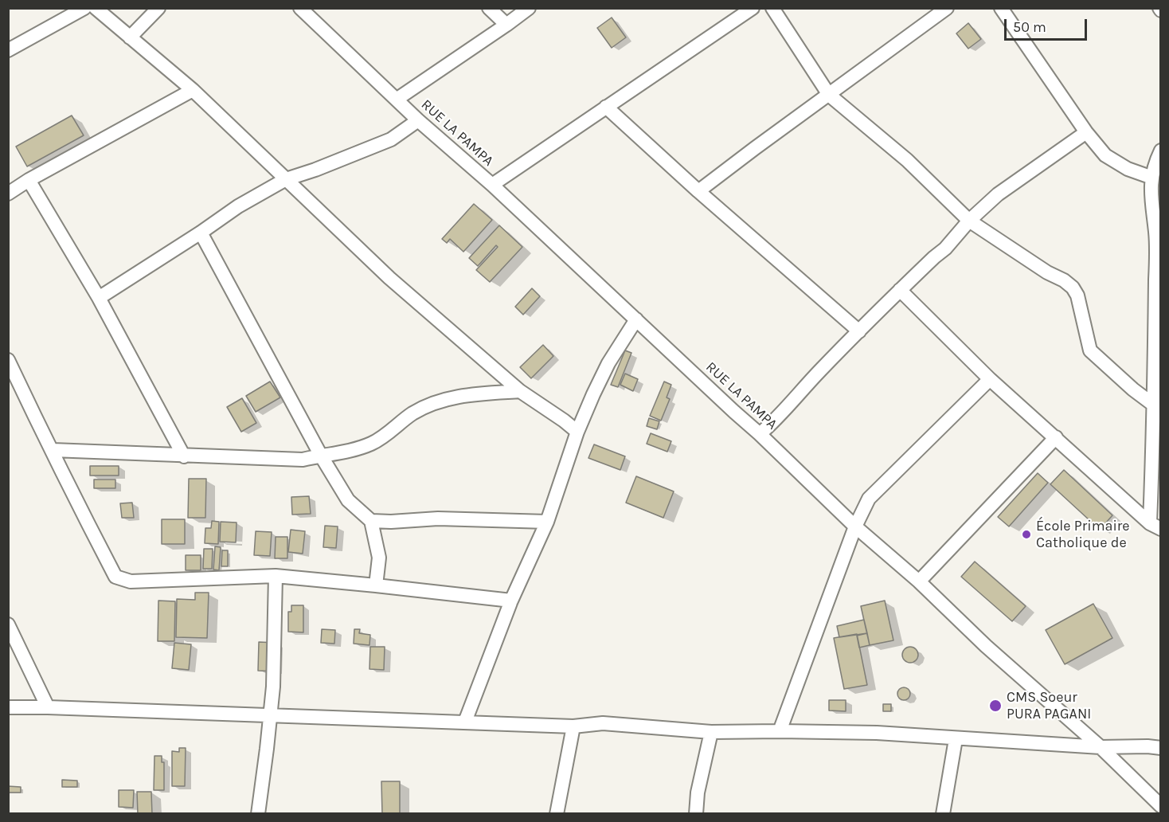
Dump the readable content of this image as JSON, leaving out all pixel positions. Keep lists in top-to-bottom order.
{
  "streets": {
    "street": ["RUE LA PAMPA"]
  },
  "places": ["École Primaire Catholique de", "CMS Soeur PURA PAGANI"],
  "scale_bar": "50 m"
}
